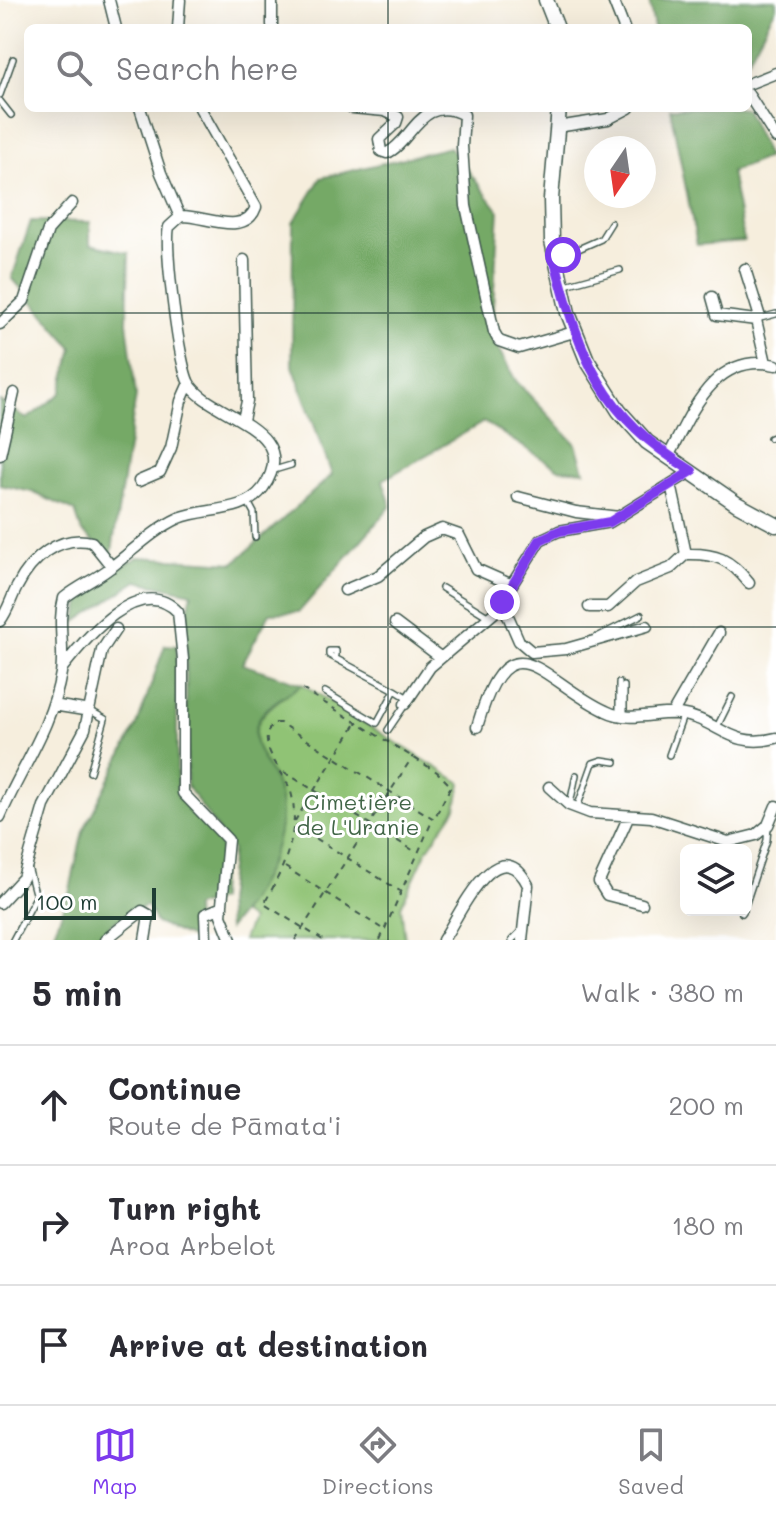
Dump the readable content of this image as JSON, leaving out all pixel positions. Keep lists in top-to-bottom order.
{
  "parks": ["Cimetière de L'Uranie"],
  "scale_bar": "100 m",
  "north": "bottom",
  "page": {
    "search": "Search here",
    "scale": "100 m",
    "heading": ["5 min", "Walk · 380 m"],
    "list": [
      ["Continue", "Route de Pāmata'i", "200 m"],
      ["Turn right", "Aroa Arbelot", "180 m"],
      "Arrive at destination"
    ],
    "nav": ["Map", "Directions", "Saved"]
  }
}
